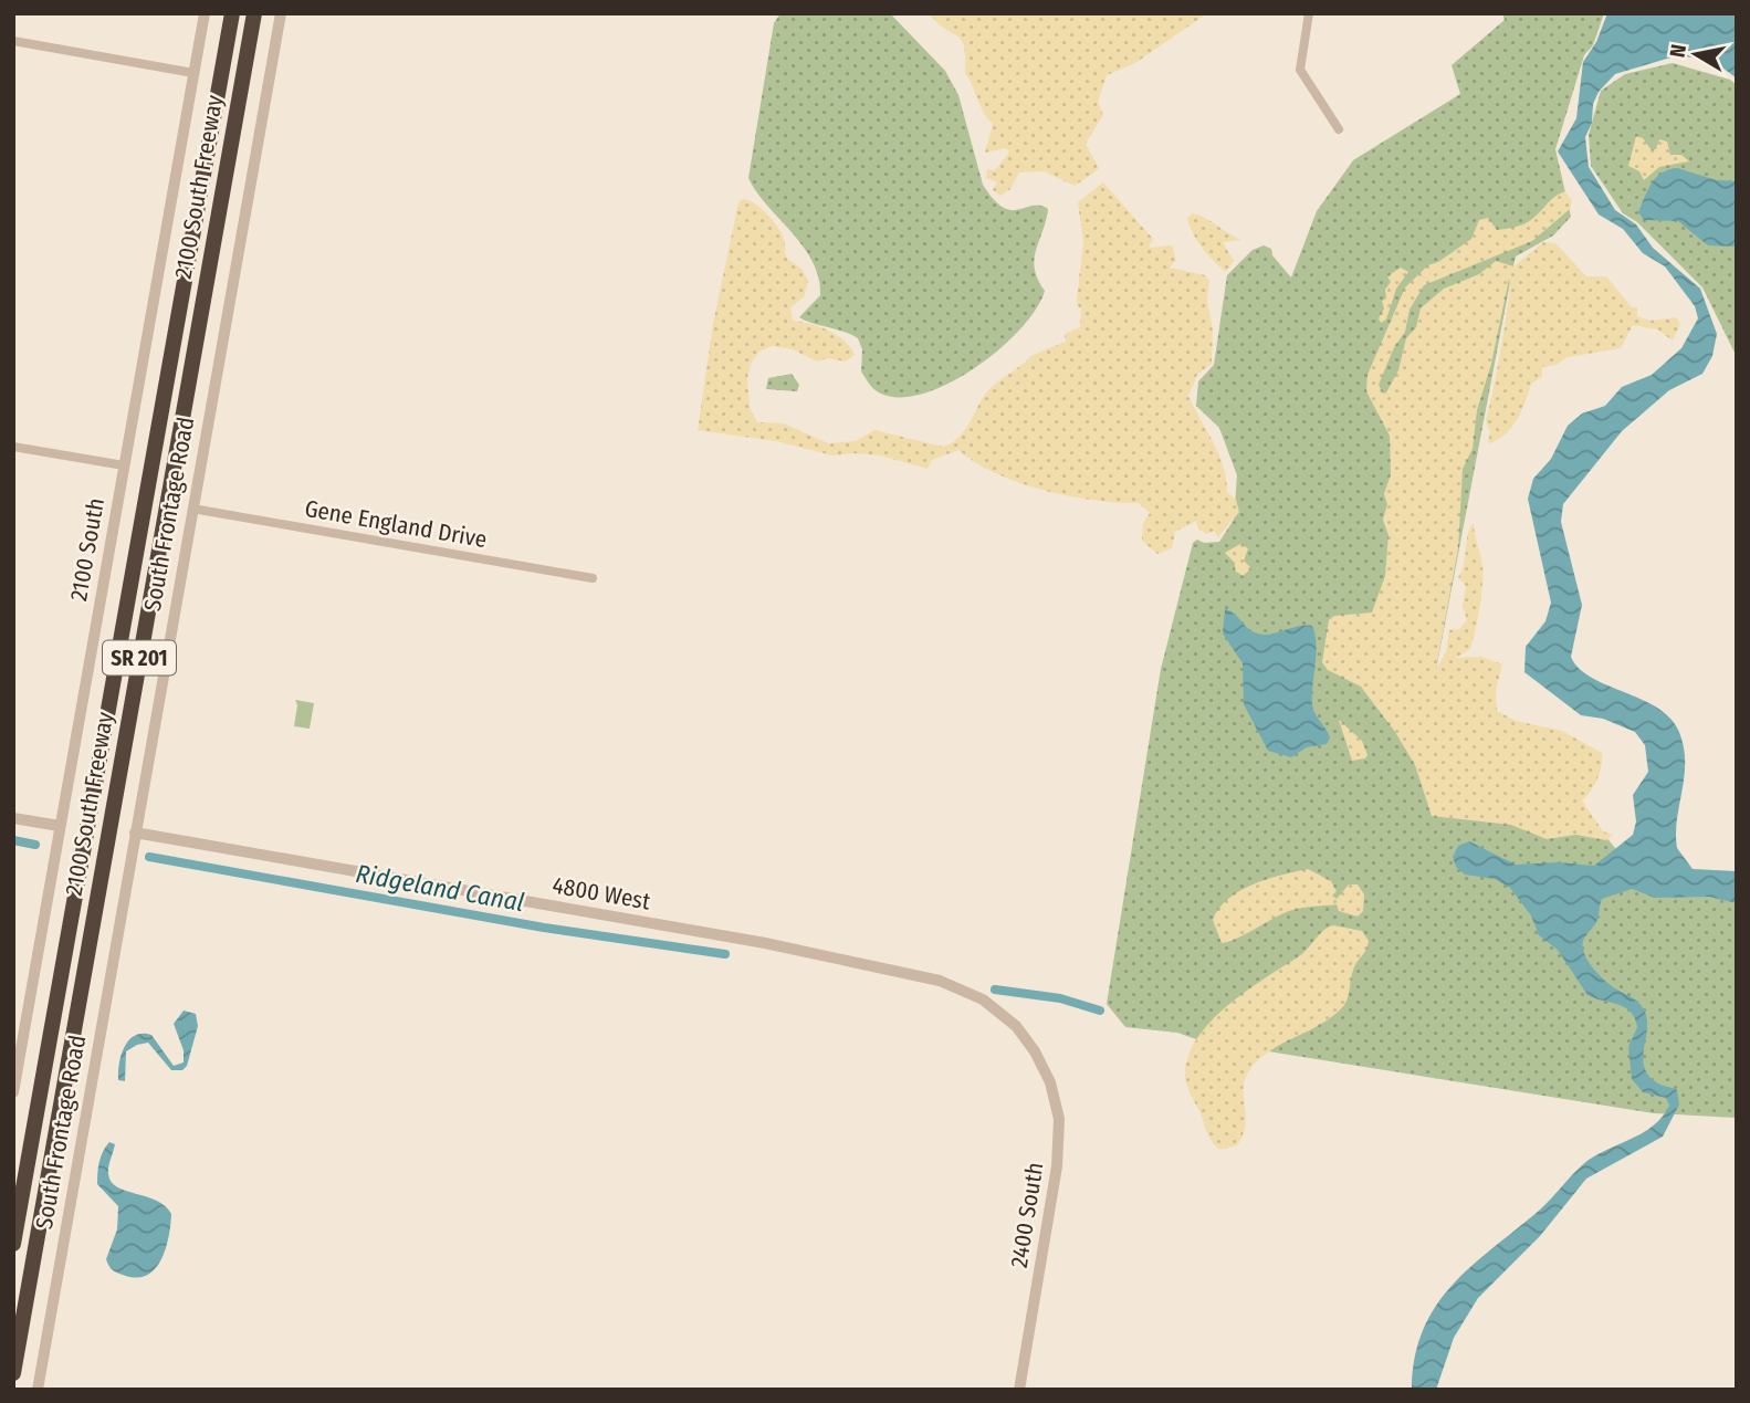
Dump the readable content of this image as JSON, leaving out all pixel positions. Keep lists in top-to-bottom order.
{
  "streets": {
    "highway": ["2100 South Freeway", "SR 201"],
    "street": [
      "South Frontage Road",
      "Gene England Drive",
      "2100 South",
      "4800 West",
      "2400 South"
    ]
  },
  "crossings": [
    ["South Frontage Road", "Gene England Drive"],
    ["South Frontage Road", "4800 West"],
    ["4800 West", "2400 South"]
  ],
  "water": ["Ridgeland Canal"],
  "north": "left"
}
